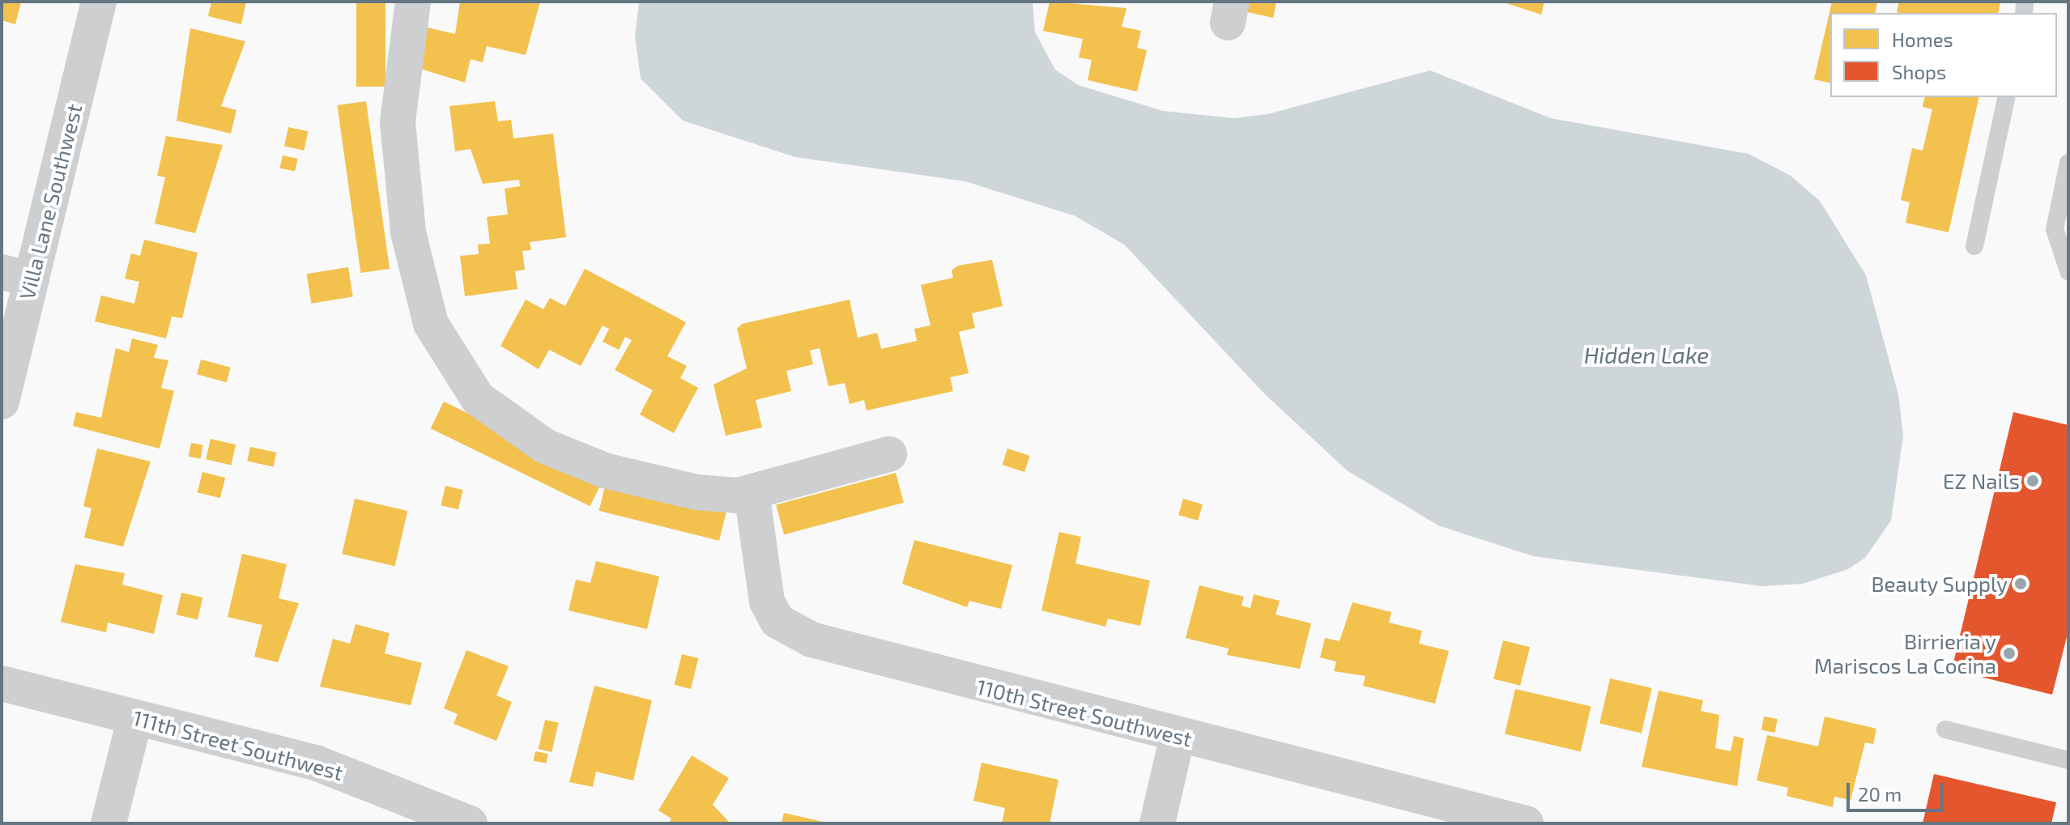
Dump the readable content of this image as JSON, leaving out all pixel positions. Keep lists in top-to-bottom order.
{
  "streets": {
    "street": ["Villa Lane Southwest", "110th Street Southwest", "111th Street Southwest"]
  },
  "water": ["Hidden Lake"],
  "places": ["EZ Nails", "Beauty Supply", "Birrieria y Mariscos La Cocina"],
  "legend": ["Homes", "Shops"],
  "scale_bar": "20 m"
}
